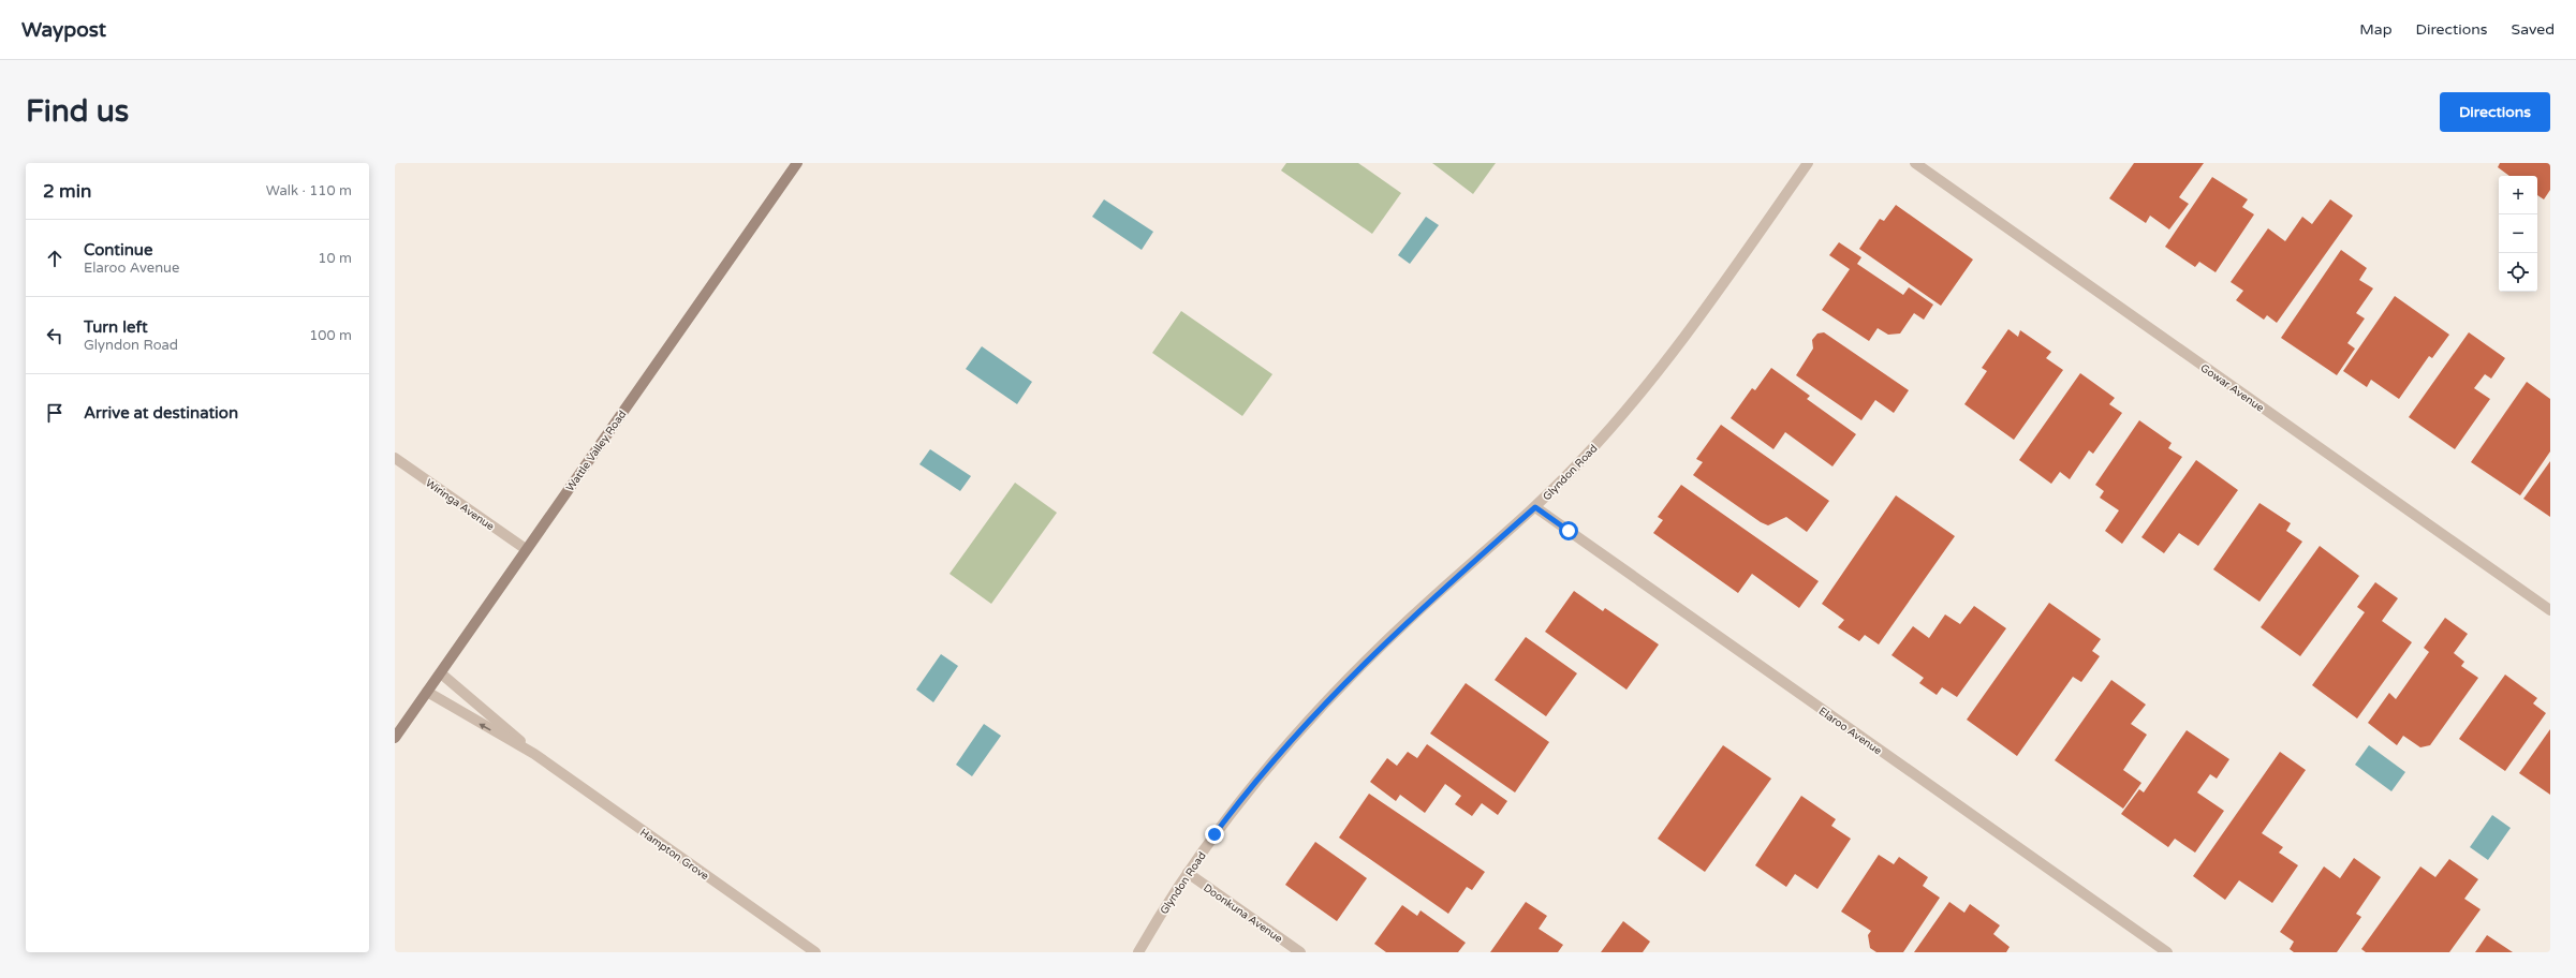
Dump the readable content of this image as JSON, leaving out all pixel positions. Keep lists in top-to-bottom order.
{
  "streets": {
    "street": [
      "Gowar Avenue",
      "Wattle Valley Road",
      "Glyndon Road",
      "Wiringa Avenue",
      "Elaroo Avenue",
      "Hampton Grove",
      "Doonkuna Avenue"
    ]
  },
  "crossings": [
    ["Wattle Valley Road", "Wiringa Avenue"],
    ["Wattle Valley Road", "Hampton Grove"],
    ["Glyndon Road", "Elaroo Avenue"],
    ["Glyndon Road", "Doonkuna Avenue"]
  ],
  "page": {
    "header": "Waypost",
    "nav": ["Map", "Directions", "Saved"],
    "buttons": "Directions",
    "title": "Find us",
    "heading": ["2 min", "Walk · 110 m"],
    "map_buttons": ["+", "−"],
    "list": [
      ["Continue", "Elaroo Avenue", "10 m"],
      ["Turn left", "Glyndon Road", "100 m"],
      "Arrive at destination"
    ]
  }
}
